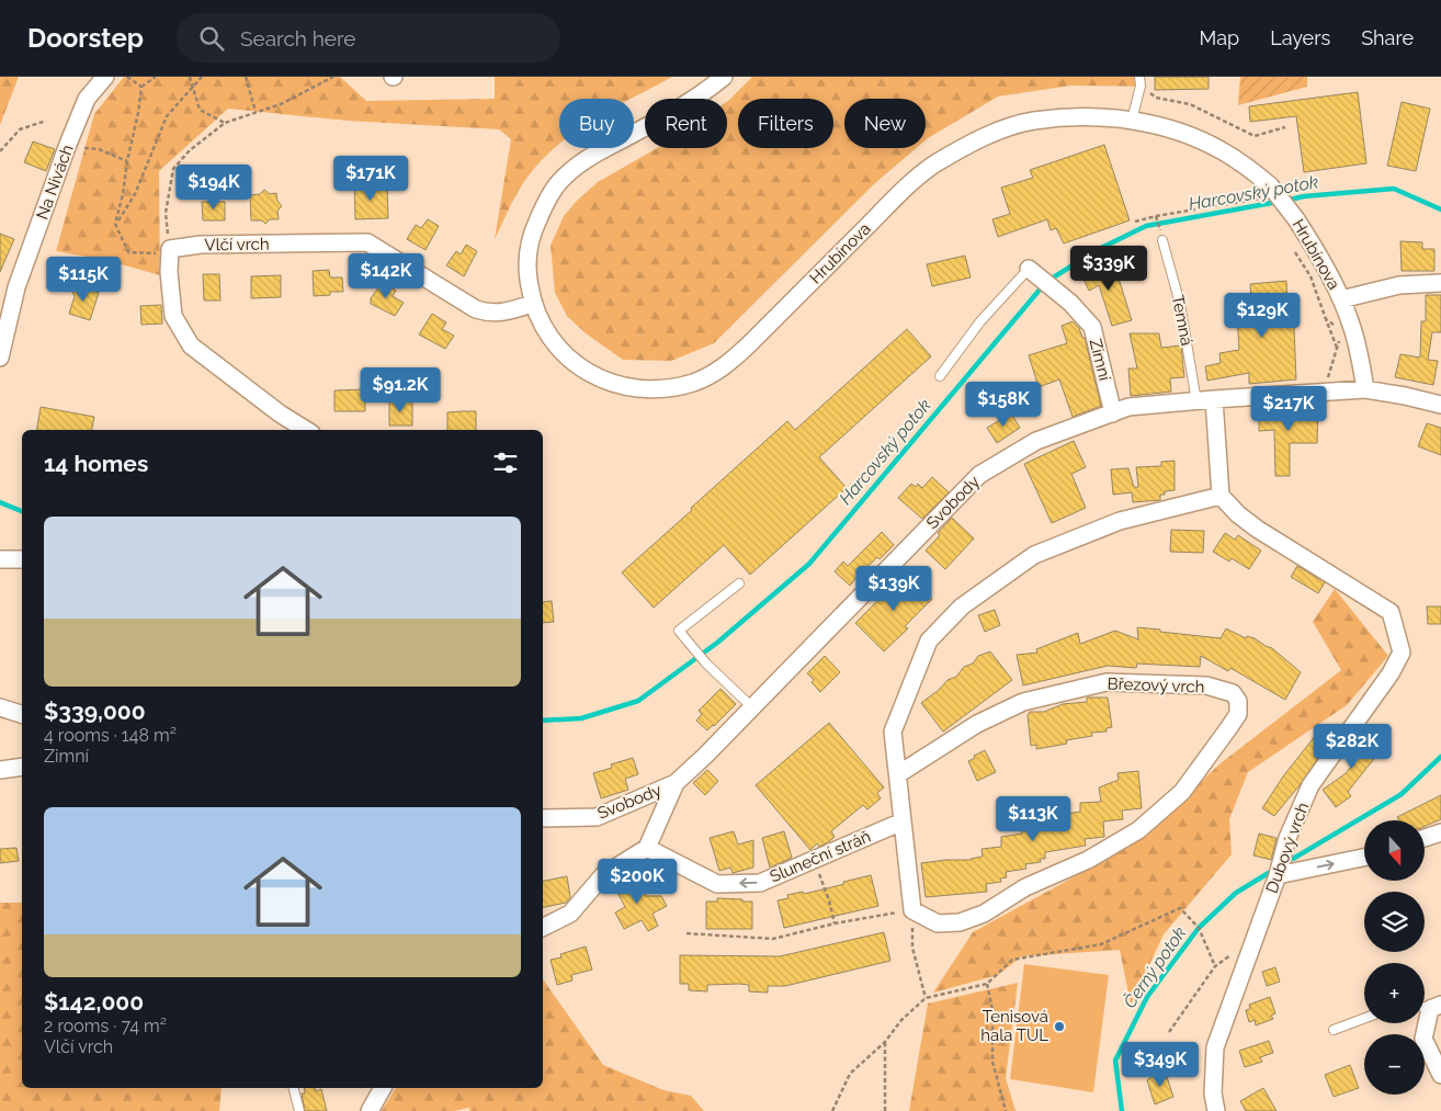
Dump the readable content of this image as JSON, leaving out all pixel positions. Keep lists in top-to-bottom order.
{
  "streets": {
    "street": [
      "Na Nivách",
      "Vlčí vrch",
      "Hrubínova",
      "Zimní",
      "Svobody",
      "Březový vrch",
      "Dubový vrch",
      "Sluneční stráň"
    ],
    "lane": ["Temná"]
  },
  "crossings": [
    ["Vlčí vrch", "Hrubínova"],
    ["Hrubínova", "Svobody"],
    ["Temná", "Svobody"],
    ["Zimní", "Svobody"]
  ],
  "one_way": ["Sluneční stráň"],
  "water": ["Harcovský potok", "Černý potok"],
  "places": ["Tenisová hala TUL"],
  "north": "bottom",
  "page": {
    "header": "Doorstep",
    "search": "Search here",
    "nav": ["Map", "Layers", "Share"],
    "chip": [
      "Buy",
      "Rent",
      "Filters",
      "New"
    ],
    "price": [
      "$171K",
      "$194K",
      "$339K",
      "$142K",
      "$115K",
      "$129K",
      "$91.2K",
      "$158K",
      "$217K",
      "$139K",
      "$282K",
      "$113K",
      "$200K",
      "$349K"
    ],
    "heading": "14 homes",
    "list": [
      {
        "name": "$339,000",
        "note": "4 rooms · 148 m² · Zimní"
      },
      {
        "name": "$142,000",
        "note": "2 rooms · 74 m² · Vlčí vrch"
      }
    ],
    "map_buttons": ["+", "−"]
  }
}
